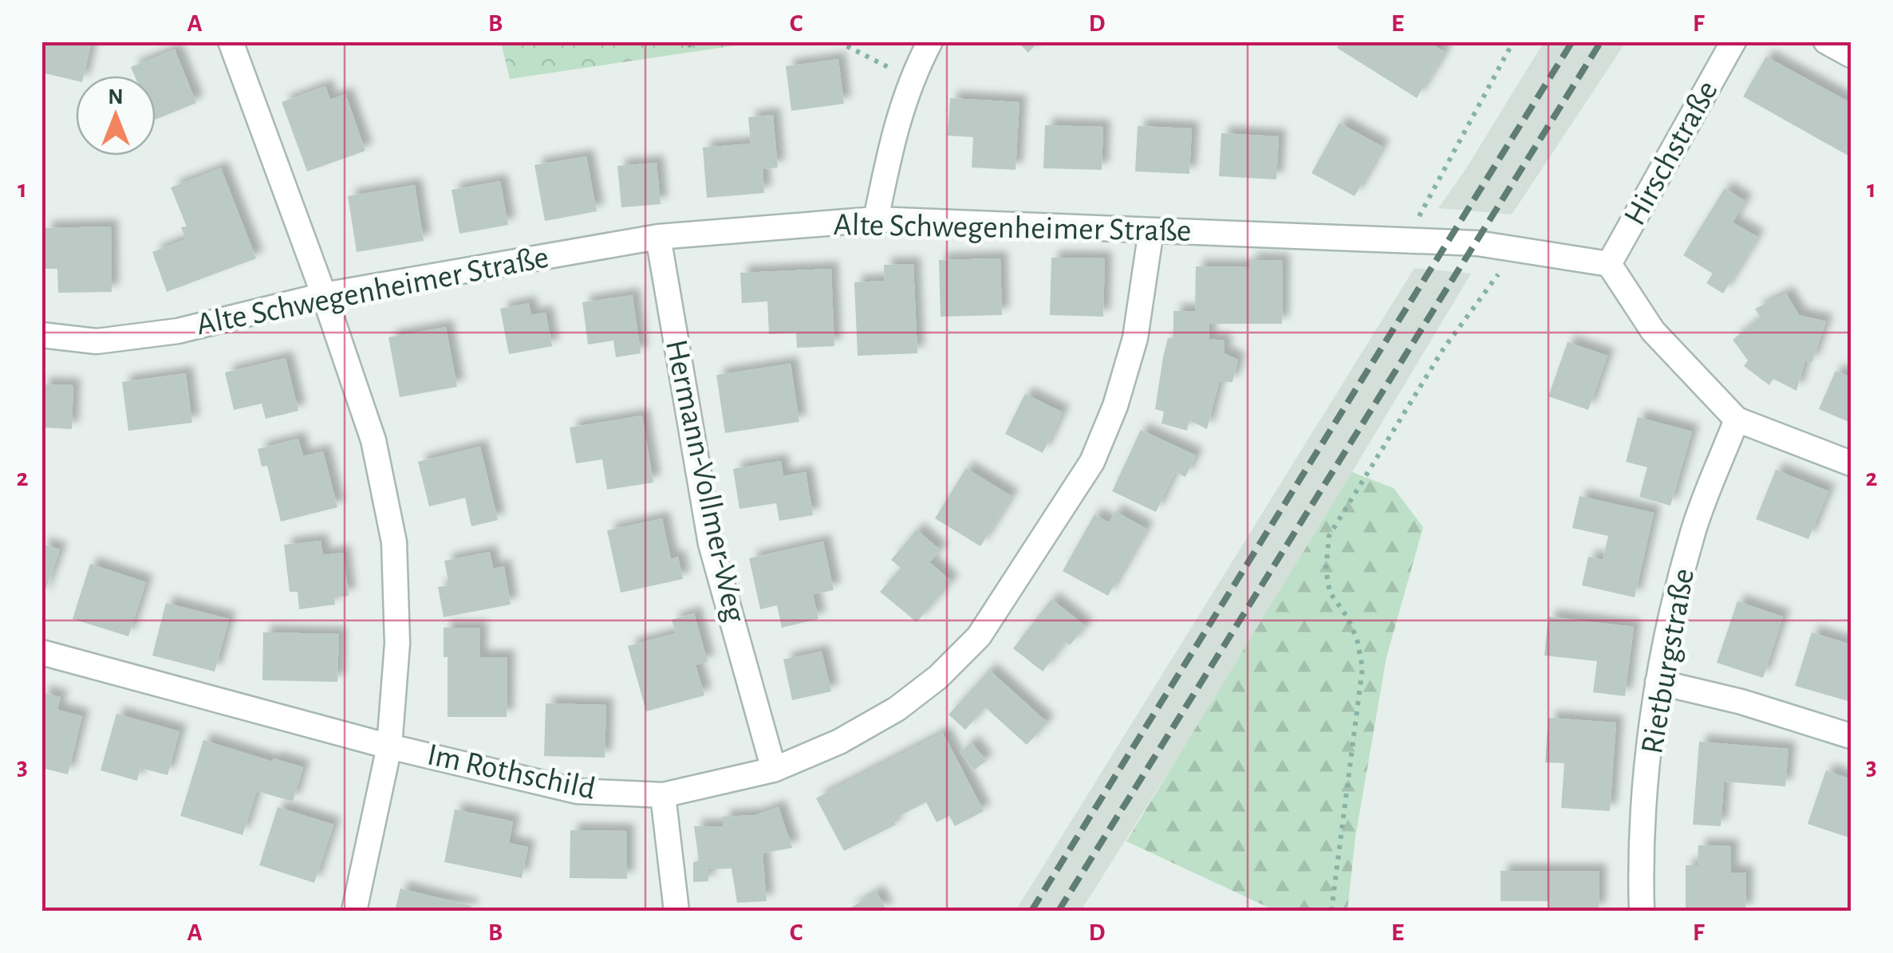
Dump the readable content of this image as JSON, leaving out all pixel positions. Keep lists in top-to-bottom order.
{
  "streets": {
    "street": [
      "Hirschstraße",
      "Alte Schwegenheimer Straße",
      "Hermann-Vollmer-Weg",
      "Rietburgstraße",
      "Im Rothschild"
    ]
  },
  "crossings": [
    ["Hirschstraße", "Alte Schwegenheimer Straße"],
    ["Alte Schwegenheimer Straße", "Hermann-Vollmer-Weg"],
    ["Alte Schwegenheimer Straße", "Im Rothschild"],
    ["Hermann-Vollmer-Weg", "Im Rothschild"]
  ],
  "north": "top",
  "grid": {
    "columns": [
      "A",
      "B",
      "C",
      "D",
      "E",
      "F"
    ],
    "rows": ["1", "2", "3"]
  }
}
